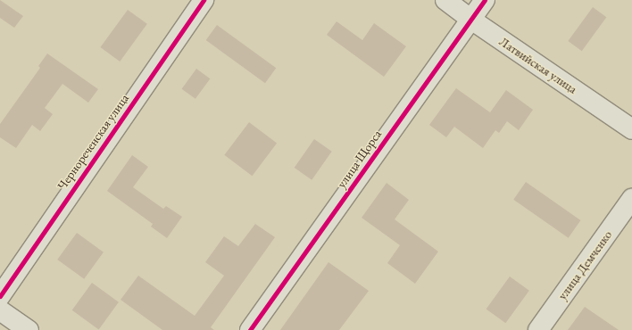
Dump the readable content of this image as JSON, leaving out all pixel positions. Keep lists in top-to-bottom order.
{
  "streets": {
    "street": [
      "Латвийская улица",
      "Чернореченская улица",
      "улица Щорса",
      "улица Демченко"
    ]
  },
  "crossings": [
    ["Латвийская улица", "улица Щорса"]
  ]
}
